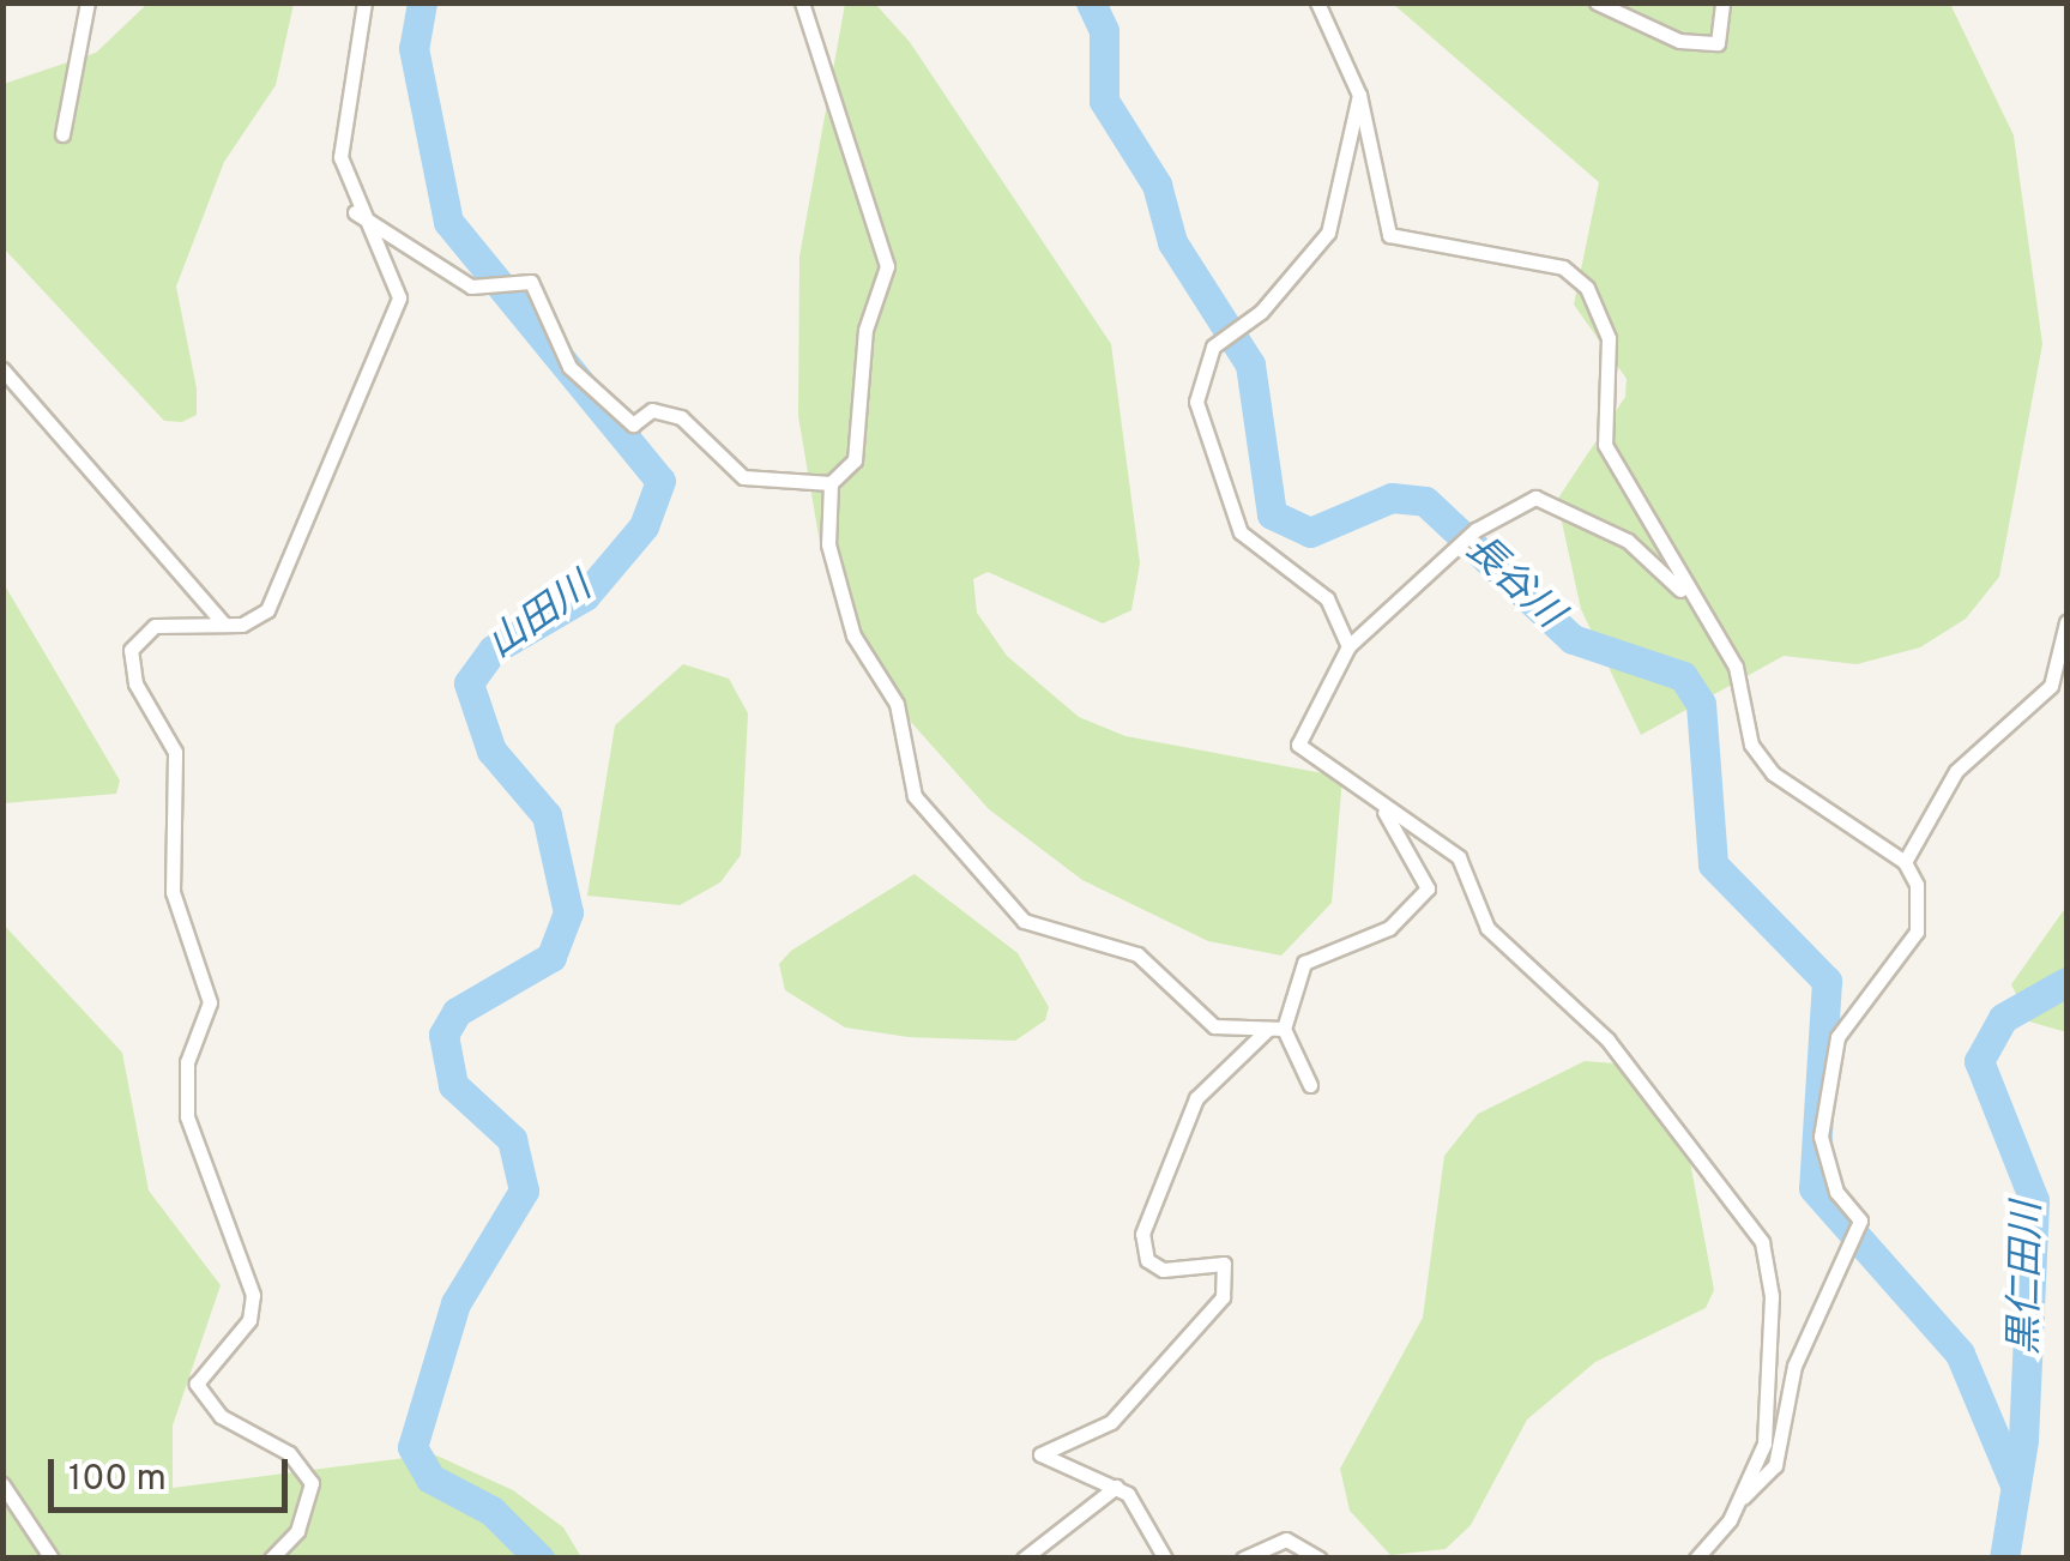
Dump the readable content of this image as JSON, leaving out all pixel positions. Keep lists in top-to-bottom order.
{
  "water": ["長谷川", "山田川", "黒仁田川"],
  "scale_bar": "100 m"
}
